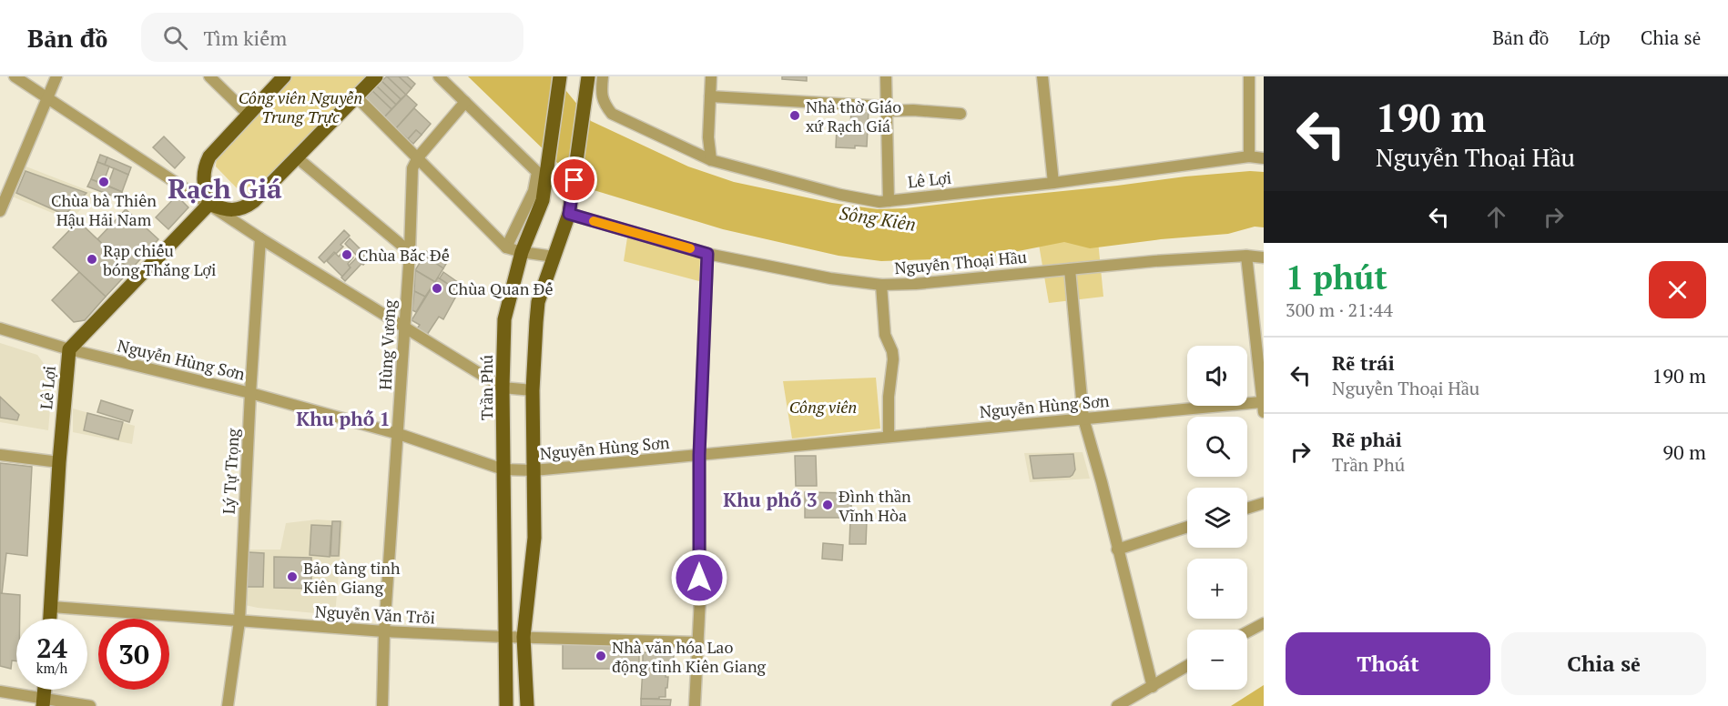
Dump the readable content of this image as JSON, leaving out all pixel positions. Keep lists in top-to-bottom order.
{
  "streets": {
    "main road": ["Lê Lợi", "Trần Phú"],
    "street": [
      "Nguyễn Thoại Hầu",
      "Hùng Vương",
      "Nguyễn Hùng Sơn",
      "Lý Tự Trọng",
      "Nguyễn Văn Trỗi"
    ]
  },
  "crossings": [
    ["Lê Lợi", "Nguyễn Hùng Sơn"],
    ["Lê Lợi", "Nguyễn Văn Trỗi"],
    ["Hùng Vương", "Nguyễn Hùng Sơn"],
    ["Hùng Vương", "Nguyễn Văn Trỗi"],
    ["Nguyễn Hùng Sơn", "Trần Phú"],
    ["Nguyễn Hùng Sơn", "Lý Tự Trọng"],
    ["Trần Phú", "Nguyễn Văn Trỗi"],
    ["Lý Tự Trọng", "Nguyễn Văn Trỗi"]
  ],
  "districts": ["Rạch Giá", "Khu phố 1", "Khu phố 3"],
  "water": ["Sông Kiên"],
  "parks": ["Công viên Nguyễn Trung Trực", "Công viên"],
  "places": [
    "Nhà thờ Giáo xứ Rạch Giá",
    "Chùa bà Thiên Hậu Hải Nam",
    "Chùa Bắc Đế",
    "Rạp chiếu bóng Thắng Lợi",
    "Chùa Quan Đế",
    "Đình thần Vĩnh Hòa",
    "Bảo tàng tỉnh Kiên Giang",
    "Nhà văn hóa Lao động tỉnh Kiên Giang"
  ],
  "page": {
    "header": "Bản đồ",
    "search": "Tìm kiếm",
    "nav": ["Bản đồ", "Lớp", "Chia sẻ"],
    "turn": ["190 m", "Nguyễn Thoại Hầu"],
    "heading": ["1 phút", "300 m · 21:44"],
    "list": [
      {
        "name": "Rẽ trái",
        "note": "Nguyễn Thoại Hầu",
        "value": "190 m"
      },
      {
        "name": "Rẽ phải",
        "note": "Trần Phú",
        "value": "90 m"
      }
    ],
    "map_buttons": ["+", "−"],
    "speed": "24 km/h",
    "limit": "30",
    "buttons": ["Thoát", "Chia sẻ"]
  }
}
